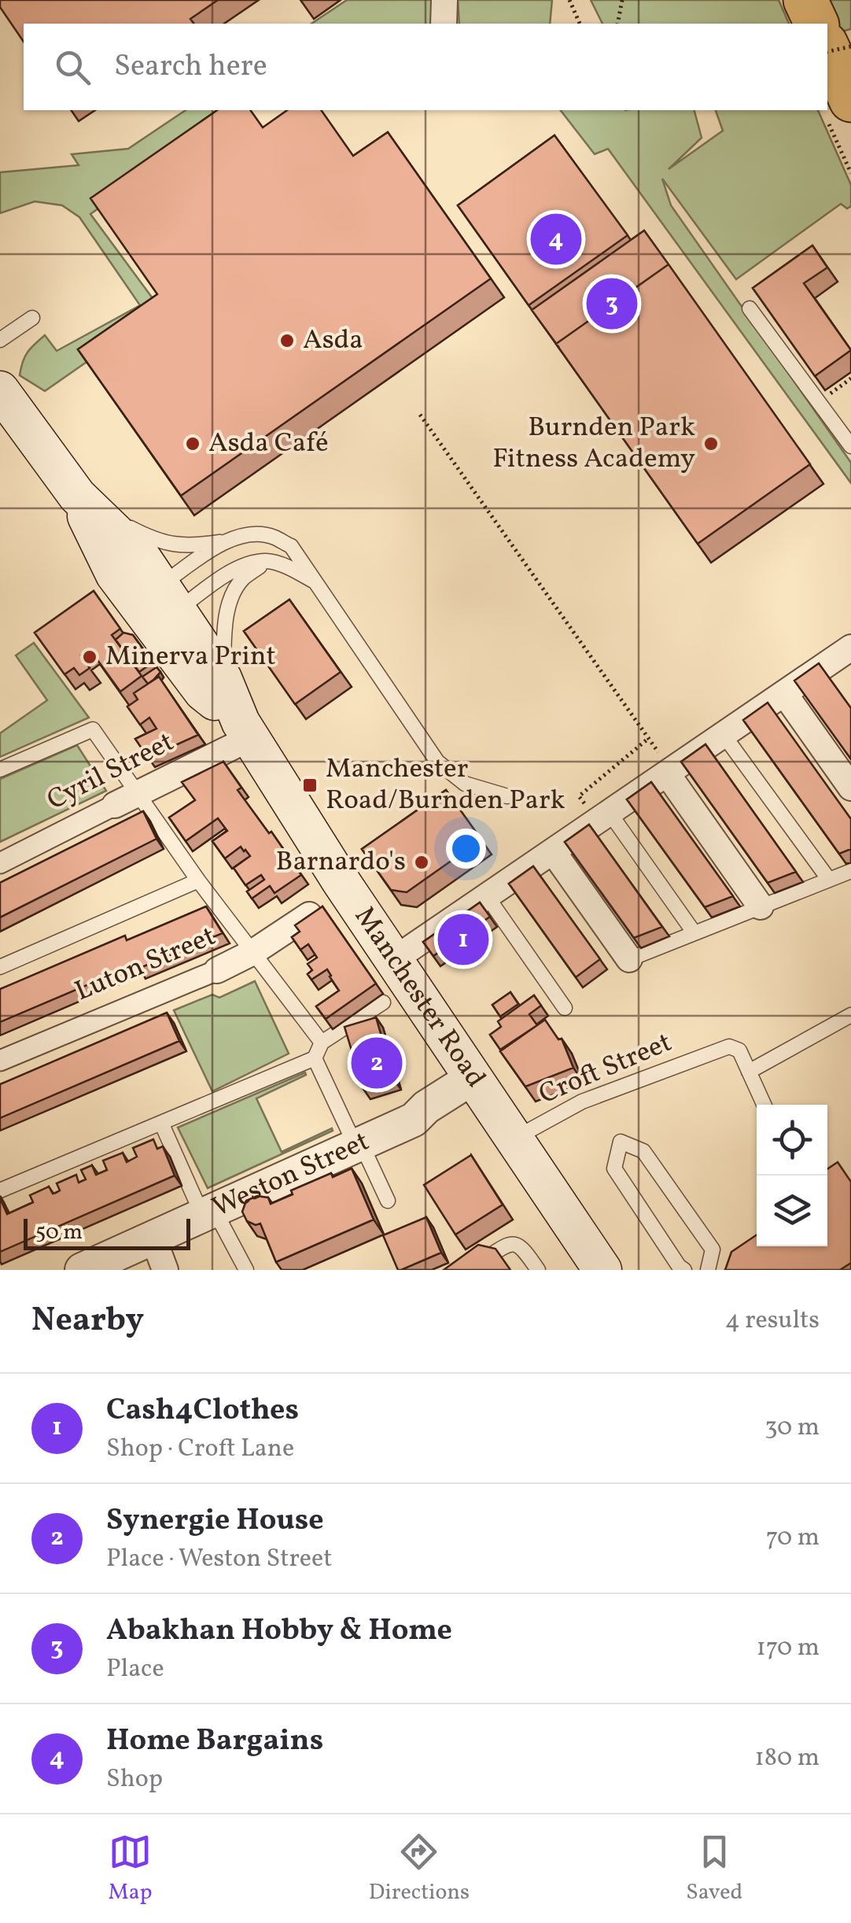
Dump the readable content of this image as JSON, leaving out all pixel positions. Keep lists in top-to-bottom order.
{
  "streets": {
    "main road": ["Manchester Road"],
    "street": ["Cyril Street", "Luton Street", "Weston Street"],
    "lane": ["Croft Street"]
  },
  "crossings": [
    ["Cyril Street", "Manchester Road"],
    ["Manchester Road", "Croft Street"],
    ["Manchester Road", "Weston Street"]
  ],
  "places": {
    "other": [
      "Asda",
      "Asda Café",
      "Burnden Park Fitness Academy",
      "Minerva Print",
      "Barnardo's"
    ],
    "transit": ["Manchester Road/Burnden Park"]
  },
  "scale_bar": "50 m",
  "page": {
    "search": "Search here",
    "pins": [
      "4",
      "3",
      "1",
      "2"
    ],
    "scale": "50 m",
    "heading": ["Nearby", "4 results"],
    "list": [
      {
        "mark": "1",
        "name": "Cash4Clothes",
        "note": "Shop · Croft Lane",
        "value": "30 m"
      },
      {
        "mark": "2",
        "name": "Synergie House",
        "note": "Place · Weston Street",
        "value": "70 m"
      },
      {
        "mark": "3",
        "name": "Abakhan Hobby & Home",
        "note": "Place",
        "value": "170 m"
      },
      {
        "mark": "4",
        "name": "Home Bargains",
        "note": "Shop",
        "value": "180 m"
      }
    ],
    "nav": ["Map", "Directions", "Saved"]
  }
}
